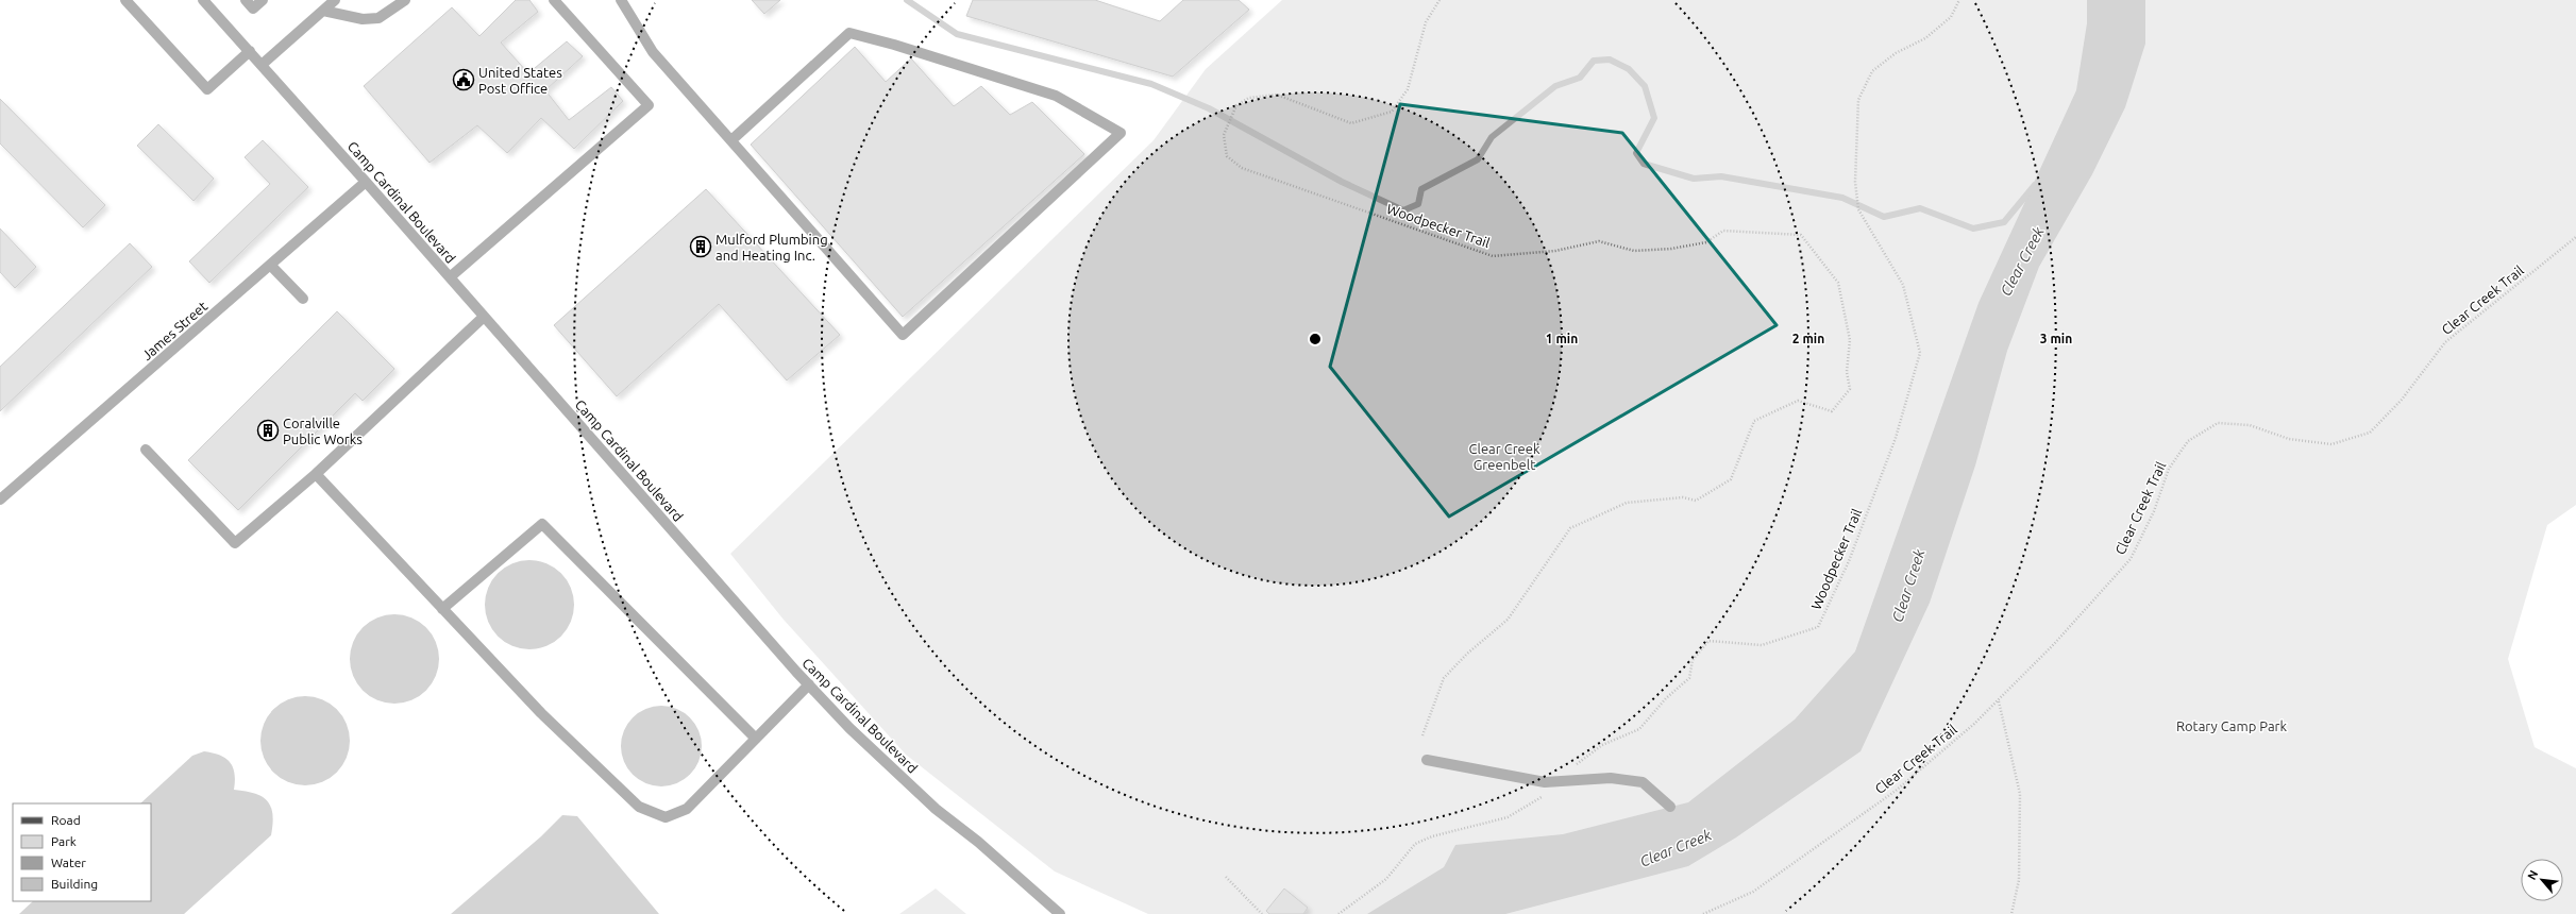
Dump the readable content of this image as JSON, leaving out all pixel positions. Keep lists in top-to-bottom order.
{
  "streets": {
    "street": ["Camp Cardinal Boulevard", "James Street"],
    "path": ["Woodpecker Trail", "Clear Creek Trail"]
  },
  "crossings": [
    ["Camp Cardinal Boulevard", "James Street"]
  ],
  "water": ["Clear Creek"],
  "parks": ["Clear Creek Greenbelt", "Rotary Camp Park"],
  "places": {
    "public building": ["United States Post Office"],
    "building": ["Mulford Plumbing and Heating Inc.", "Coralville Public Works"]
  },
  "legend": [
    "Road",
    "Park",
    "Water",
    "Building"
  ],
  "north": "top left",
  "rings": ["1 min", "2 min", "3 min"]
}
